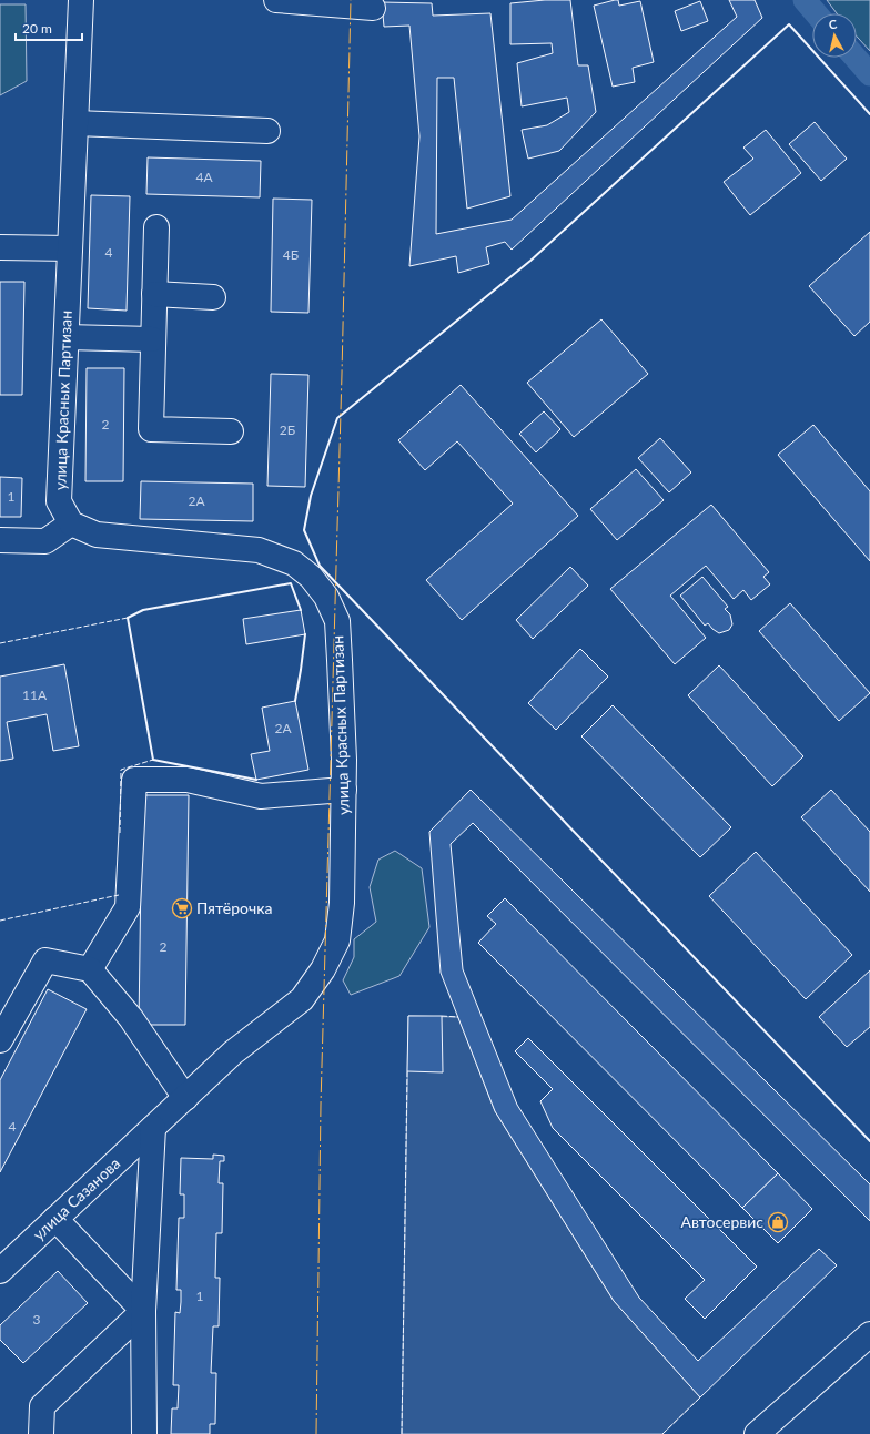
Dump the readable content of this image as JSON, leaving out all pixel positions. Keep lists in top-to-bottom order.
{
  "streets": {
    "street": ["улица Красных Партизан", "улица Сазанова"]
  },
  "crossings": [
    ["улица Красных Партизан", "улица Сазанова"]
  ],
  "places": {
    "supermarket": ["Пятёрочка"],
    "shop": ["Автосервис"]
  },
  "house_numbers": [
    "4А",
    "4",
    "4Б",
    "2",
    "2Б",
    "1",
    "2А",
    "11А",
    "2А",
    "2",
    "4",
    "1",
    "3"
  ],
  "scale_bar": "20 m",
  "north": "top"
}
